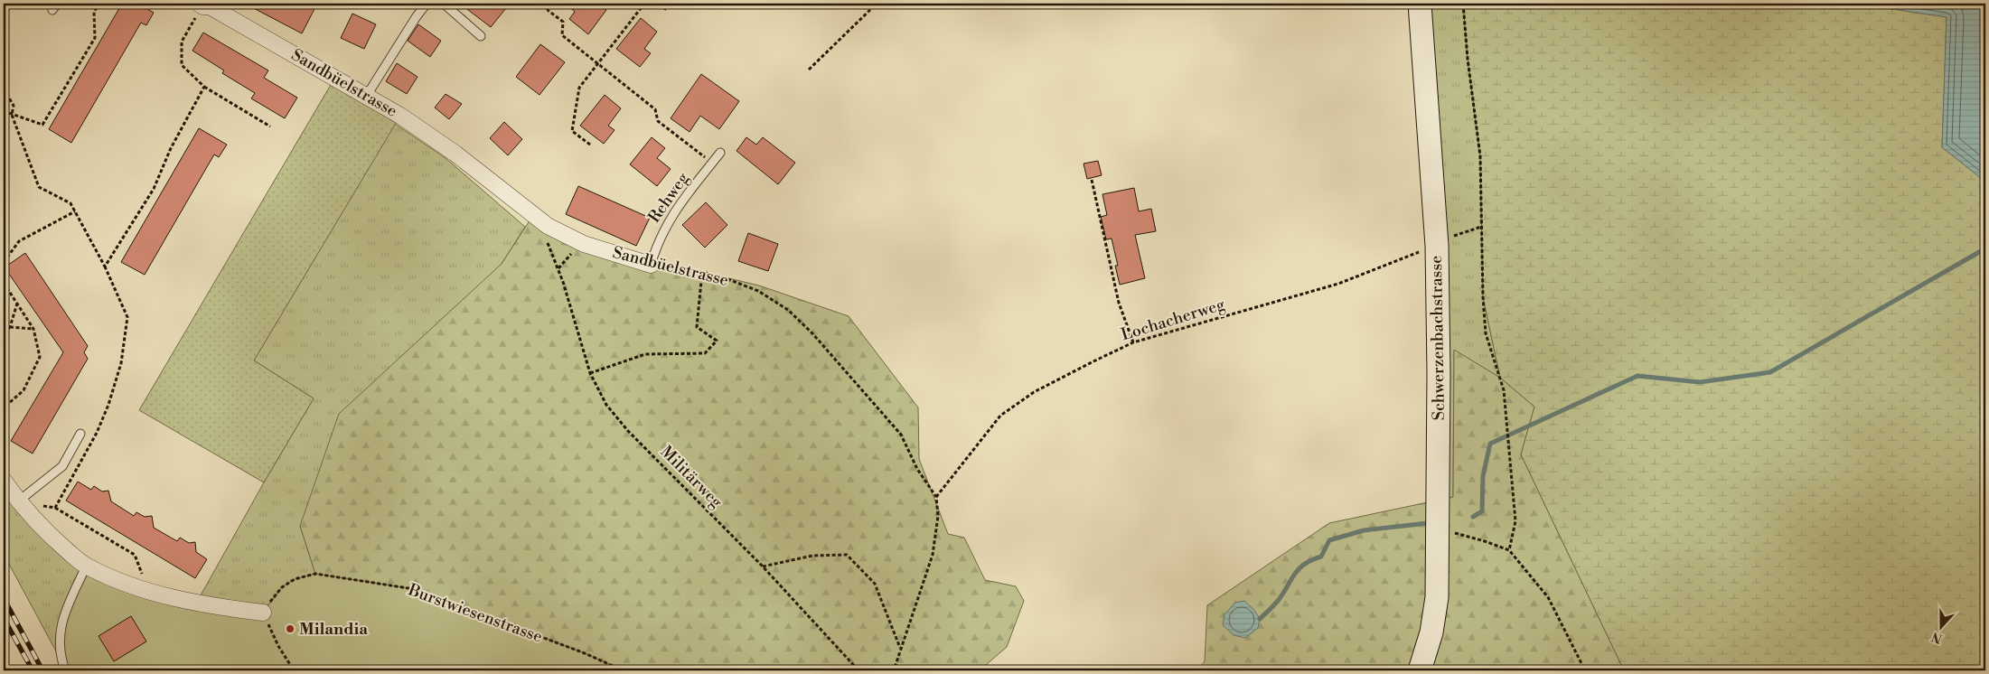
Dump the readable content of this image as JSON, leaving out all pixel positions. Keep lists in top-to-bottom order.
{
  "streets": {
    "street": ["Sandbüelstrasse", "Schwerzenbachstrasse"],
    "lane": ["Rehweg"],
    "path": ["Lochacherweg", "Militärweg", "Burstwiesenstrasse"]
  },
  "crossings": [
    ["Sandbüelstrasse", "Rehweg"],
    ["Sandbüelstrasse", "Lochacherweg"],
    ["Lochacherweg", "Schwerzenbachstrasse"]
  ],
  "places": ["Milandia"],
  "north": "bottom"
}
